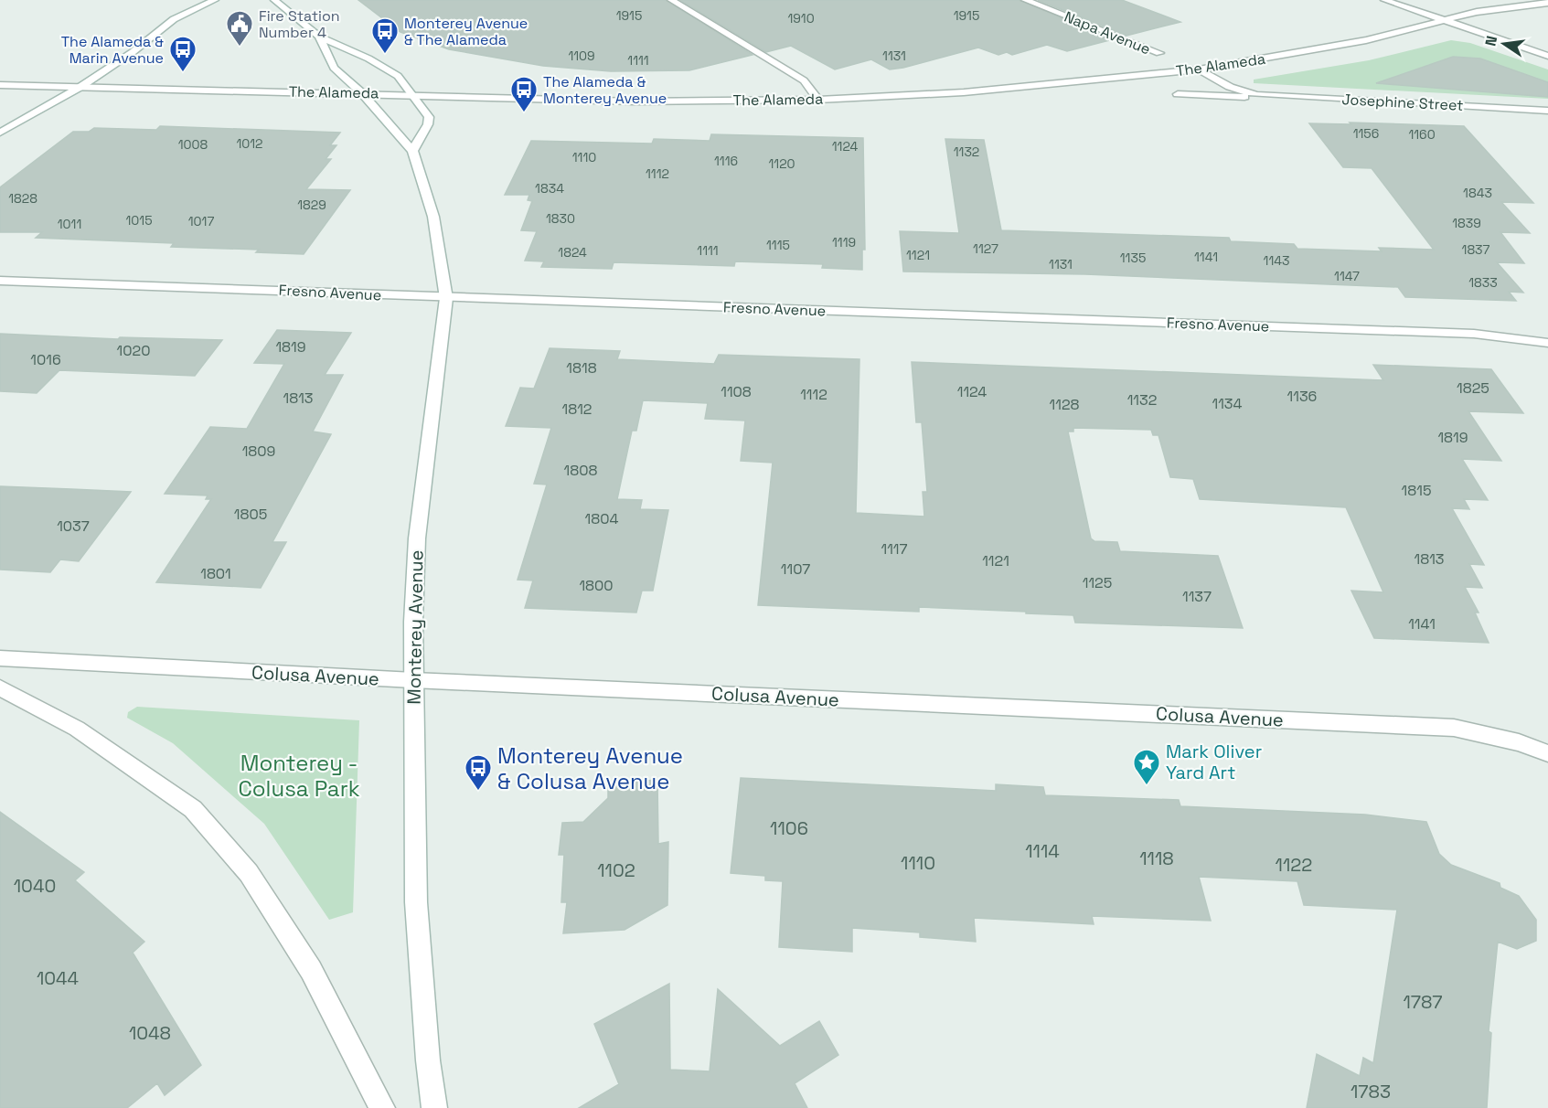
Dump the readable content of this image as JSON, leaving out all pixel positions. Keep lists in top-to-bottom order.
{
  "streets": {
    "street": [
      "Napa Avenue",
      "The Alameda",
      "Josephine Street",
      "Fresno Avenue",
      "Monterey Avenue",
      "Colusa Avenue"
    ]
  },
  "crossings": [
    ["The Alameda", "Josephine Street"],
    ["The Alameda", "Monterey Avenue"],
    ["Fresno Avenue", "Monterey Avenue"],
    ["Monterey Avenue", "Colusa Avenue"]
  ],
  "parks": ["Monterey - Colusa Park"],
  "places": {
    "public building": ["Fire Station Number 4"],
    "bus stop": [
      "Monterey Avenue & The Alameda",
      "The Alameda & Marin Avenue",
      "The Alameda & Monterey Avenue",
      "Monterey Avenue & Colusa Avenue"
    ],
    "place": ["Mark Oliver Yard Art"]
  },
  "house_numbers": [
    "1915",
    "1915",
    "1910",
    "1109",
    "1131",
    "1111",
    "1156",
    "1160",
    "1012",
    "1008",
    "1124",
    "1132",
    "1110",
    "1116",
    "1120",
    "1112",
    "1834",
    "1843",
    "1828",
    "1829",
    "1830",
    "1015",
    "1017",
    "1839",
    "1011",
    "1119",
    "1115",
    "1127",
    "1837",
    "1111",
    "1824",
    "1121",
    "1141",
    "1135",
    "1143",
    "1131",
    "1147",
    "1833",
    "1819",
    "1020",
    "1016",
    "1818",
    "1825",
    "1108",
    "1124",
    "1112",
    "1136",
    "1813",
    "1132",
    "1134",
    "1128",
    "1812",
    "1819",
    "1809",
    "1808",
    "1815",
    "1805",
    "1804",
    "1037",
    "1117",
    "1813",
    "1121",
    "1107",
    "1801",
    "1125",
    "1800",
    "1137",
    "1141",
    "1106",
    "1114",
    "1118",
    "1110",
    "1122",
    "1102",
    "1040",
    "1044",
    "1787",
    "1048",
    "1783"
  ],
  "north": "left"
}
